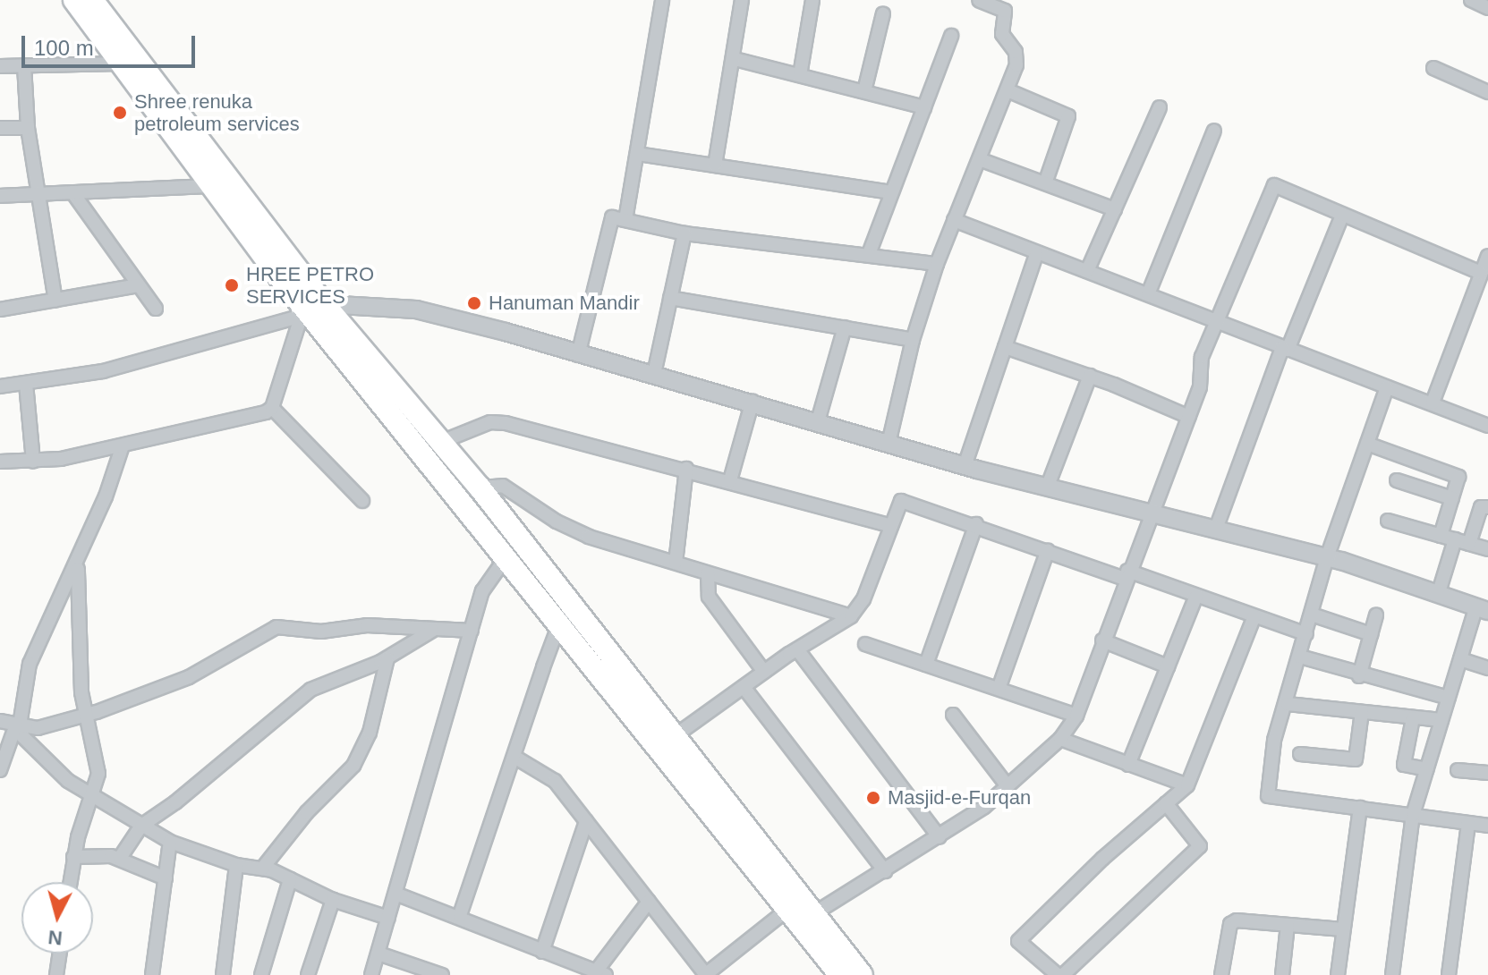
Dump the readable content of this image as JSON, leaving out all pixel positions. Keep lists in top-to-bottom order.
{
  "places": [
    "Shree renuka petroleum services",
    "HREE PETRO SERVICES",
    "Hanuman Mandir",
    "Masjid-e-Furqan"
  ],
  "scale_bar": "100 m",
  "north": "bottom"
}
